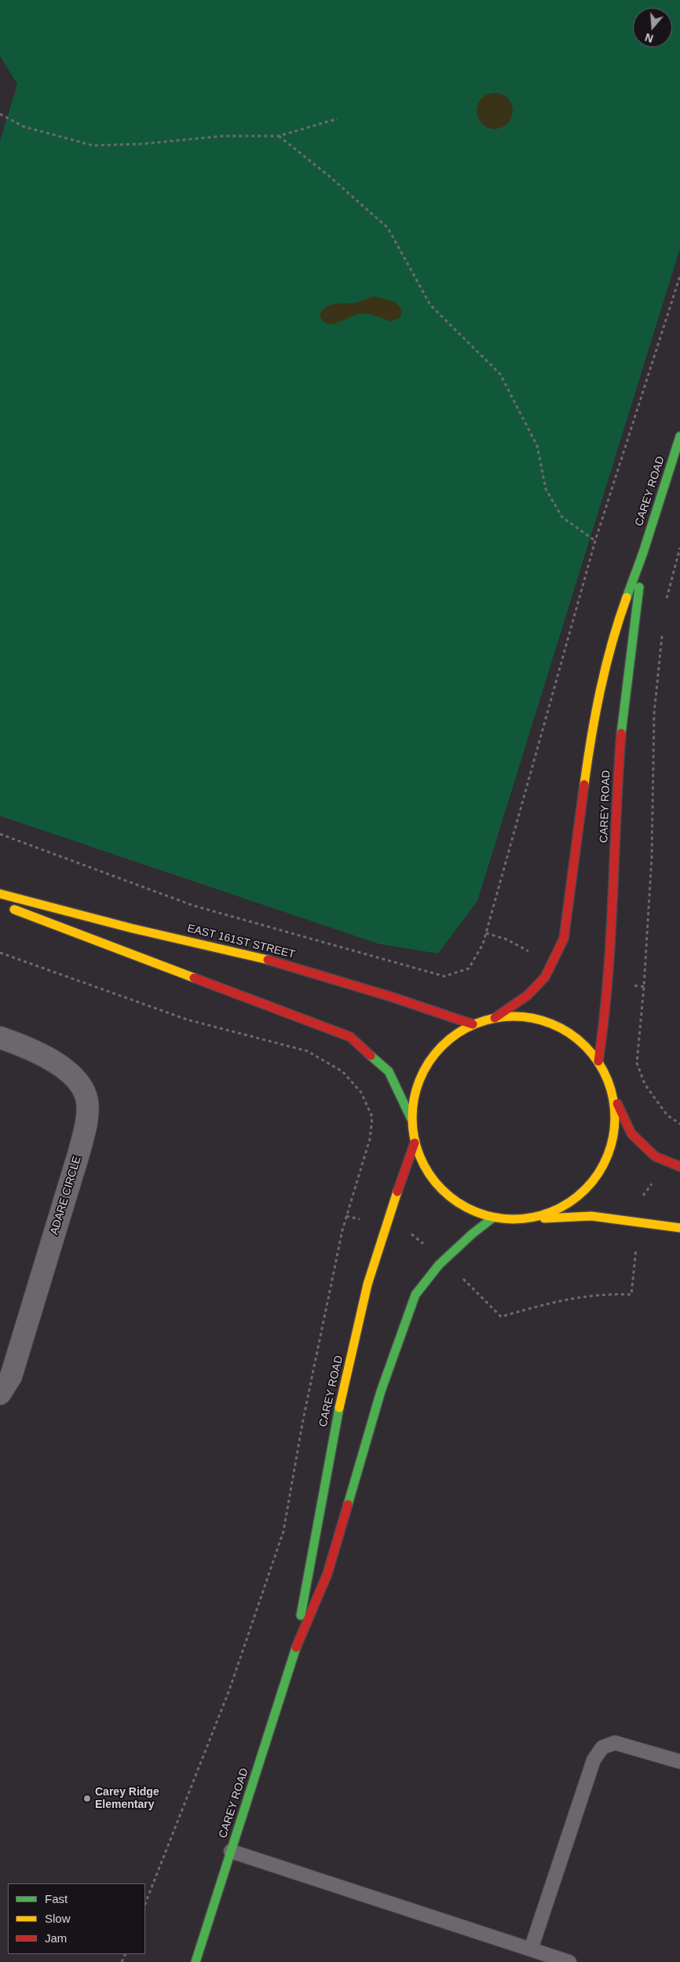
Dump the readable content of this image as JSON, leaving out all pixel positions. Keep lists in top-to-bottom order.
{
  "streets": {
    "street": ["CAREY ROAD", "EAST 161ST STREET", "ADARE CIRCLE"]
  },
  "places": ["Carey Ridge Elementary"],
  "legend": ["Fast", "Slow", "Jam"],
  "north": "bottom"
}
